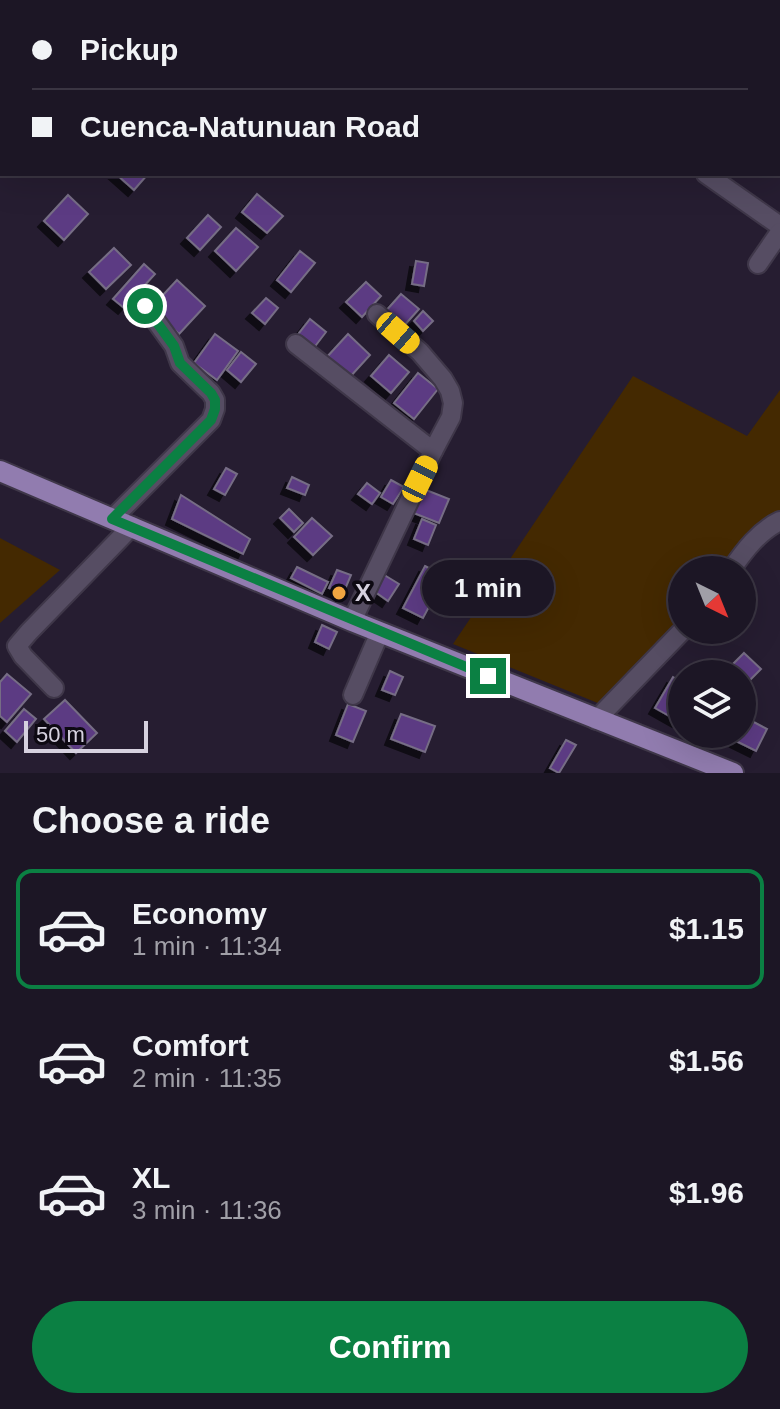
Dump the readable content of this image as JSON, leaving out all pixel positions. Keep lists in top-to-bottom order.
{
  "places": ["X"],
  "scale_bar": "50 m",
  "north": "bottom right",
  "page": {
    "banner": ["Pickup", "Cuenca-Natunuan Road"],
    "bubble": "1 min",
    "scale": "50 m",
    "heading": "Choose a ride",
    "list": [
      {
        "name": "Economy",
        "note": "1 min · 11:34",
        "value": "$1.15"
      },
      {
        "name": "Comfort",
        "note": "2 min · 11:35",
        "value": "$1.56"
      },
      {
        "name": "XL",
        "note": "3 min · 11:36",
        "value": "$1.96"
      }
    ],
    "buttons": "Confirm"
  }
}
